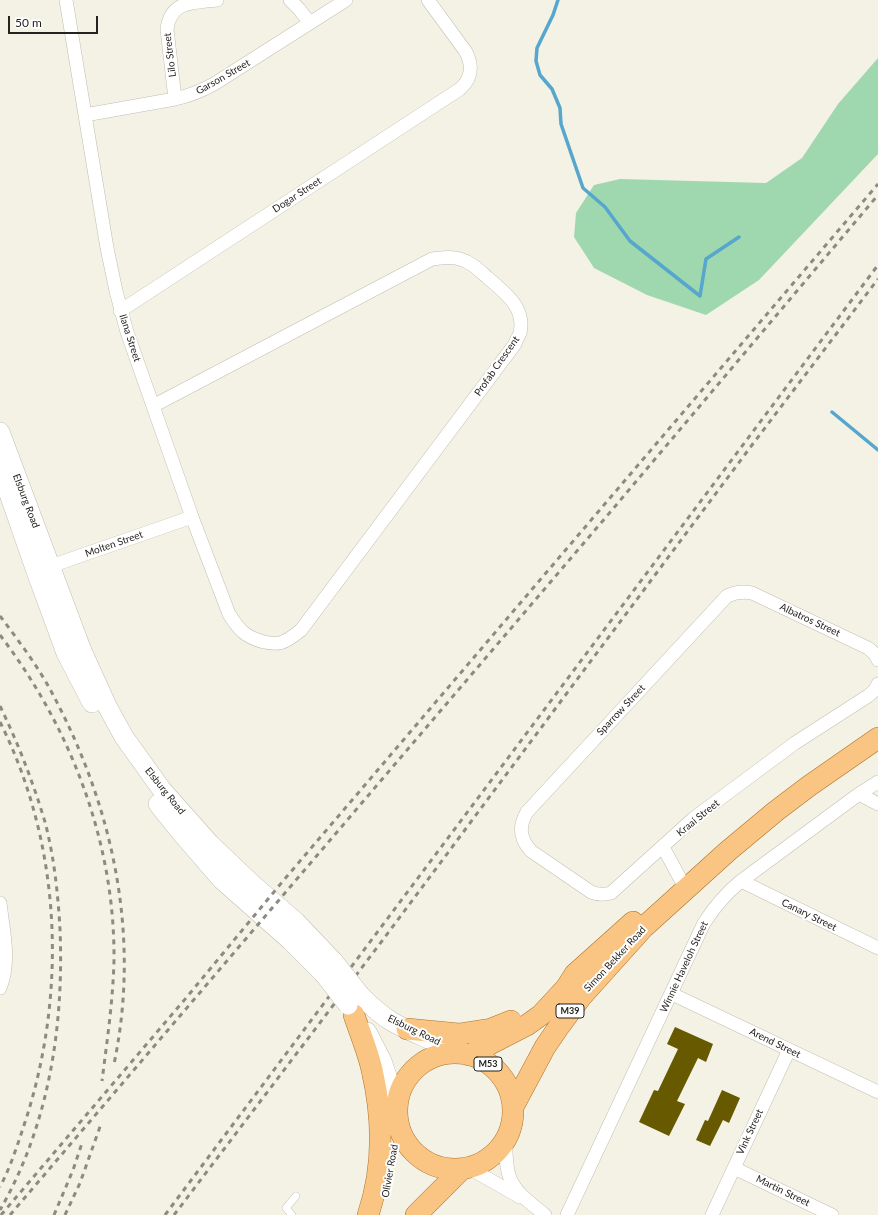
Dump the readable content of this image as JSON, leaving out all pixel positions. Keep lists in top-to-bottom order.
{
  "streets": {
    "main road": [
      "Elsburg Road",
      "Simon Bekker Road",
      "M39",
      "M53",
      "Olivier Road"
    ],
    "street": [
      "Lilo Street",
      "Garson Street",
      "Dogar Street",
      "Ilana Street",
      "Profab Crescent",
      "Molten Street",
      "Albatros Street",
      "Sparrow Street",
      "Kraai Street",
      "Canary Street",
      "Winnie Haveloh Street",
      "Arend Street",
      "Vink Street",
      "Martin Street"
    ]
  },
  "crossings": [
    ["Lilo Street", "Garson Street"],
    ["Garson Street", "Ilana Street"],
    ["Dogar Street", "Ilana Street"],
    ["Ilana Street", "Profab Crescent"],
    ["Ilana Street", "Molten Street"],
    ["Elsburg Road", "Molten Street"],
    ["Elsburg Road", "Simon Bekker Road"],
    ["Elsburg Road", "M53"],
    ["Elsburg Road", "Olivier Road"],
    ["Albatros Street", "Sparrow Street"],
    ["Sparrow Street", "Kraai Street"],
    ["Canary Street", "Winnie Haveloh Street"],
    ["Simon Bekker Road", "M53"],
    ["Simon Bekker Road", "Olivier Road"],
    ["Winnie Haveloh Street", "Arend Street"],
    ["Arend Street", "Vink Street"],
    ["M53", "Olivier Road"],
    ["Vink Street", "Martin Street"]
  ],
  "scale_bar": "50 m"
}
